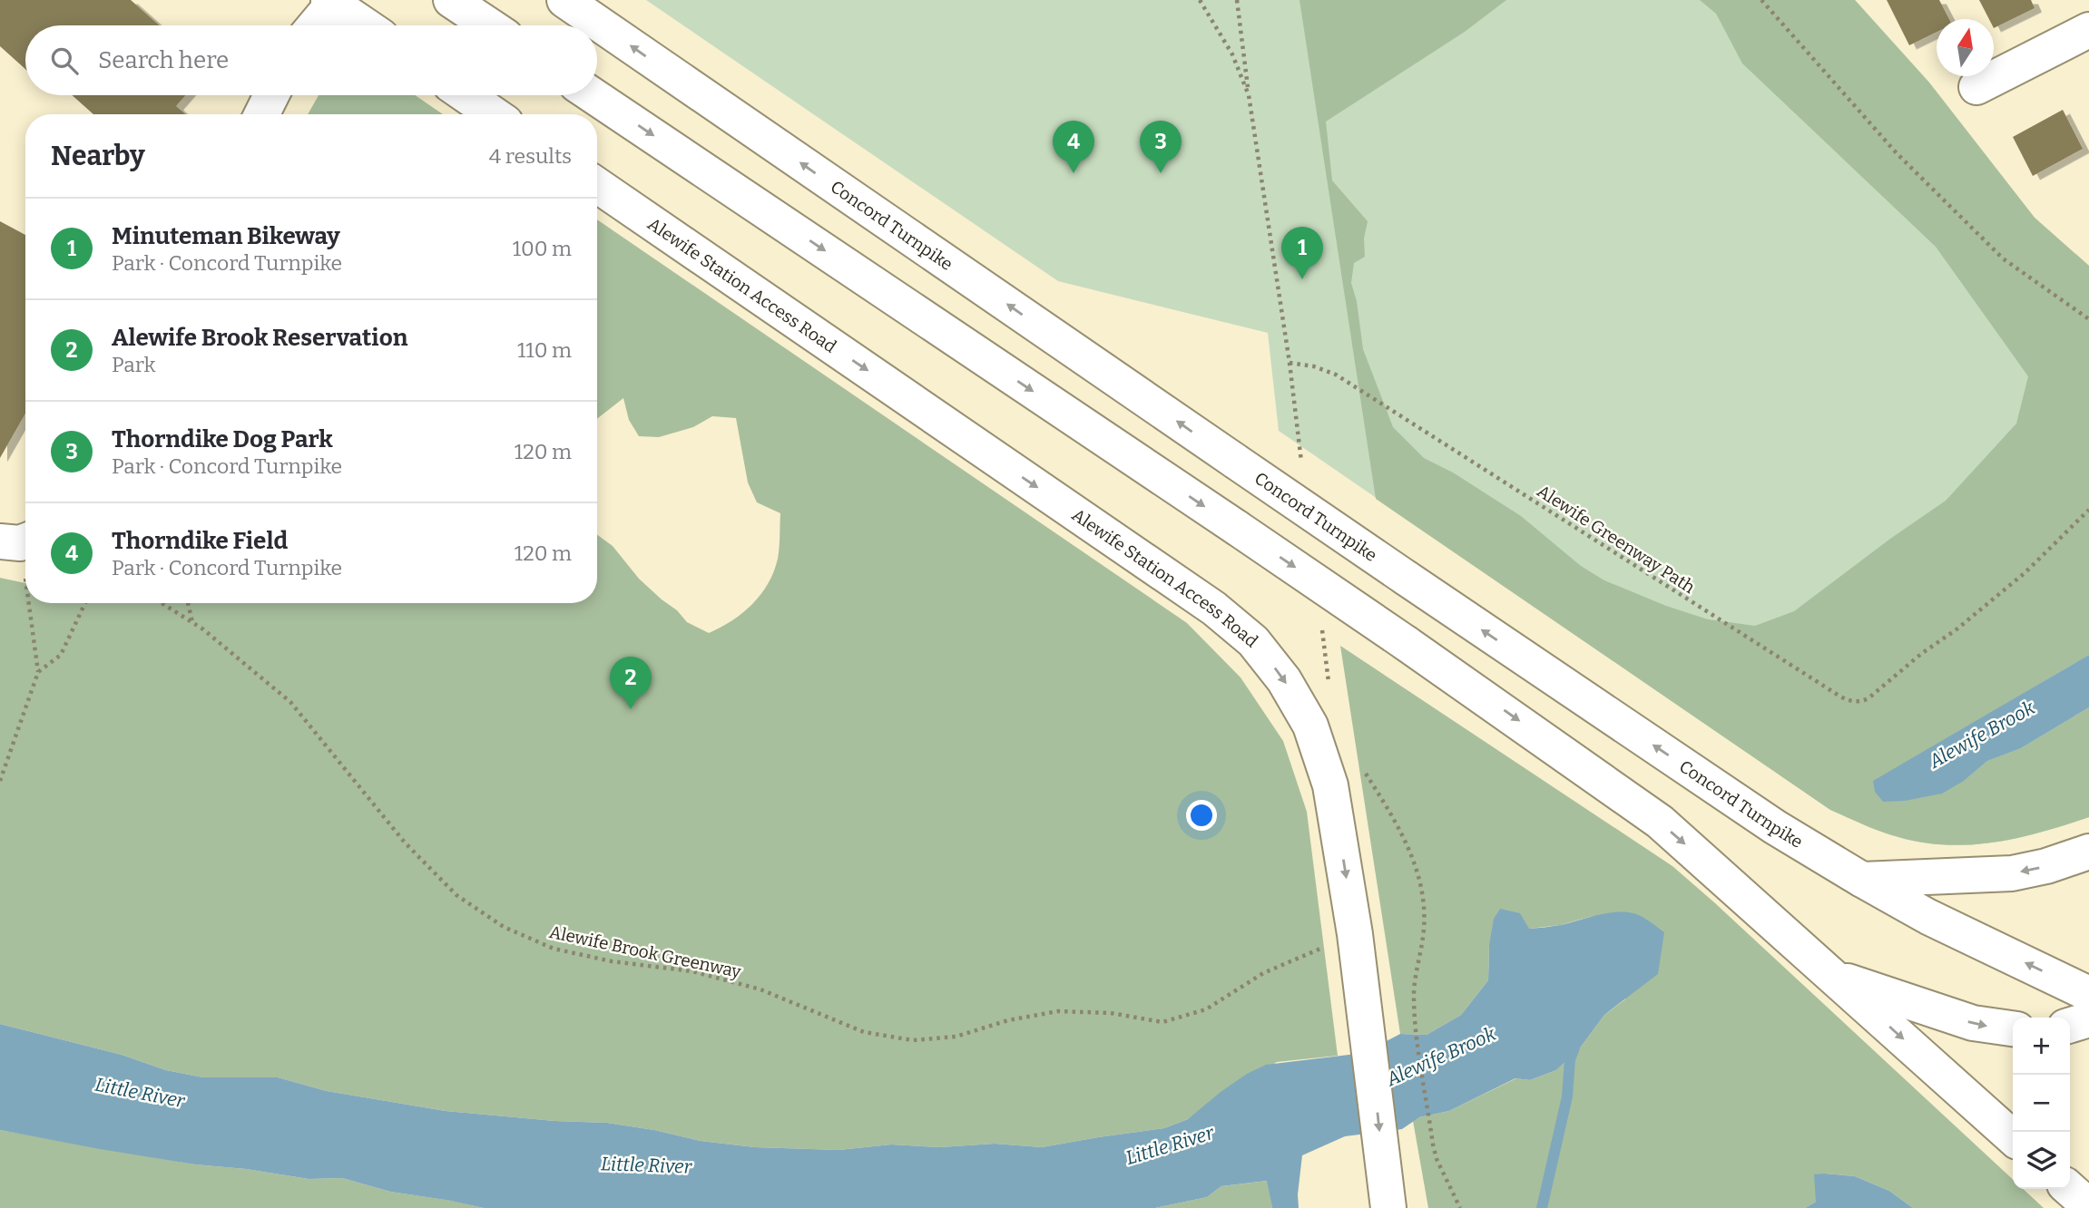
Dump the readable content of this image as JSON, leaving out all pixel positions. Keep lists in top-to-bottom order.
{
  "streets": {
    "main road": ["Concord Turnpike", "Alewife Station Access Road"],
    "path": ["Alewife Greenway Path", "Alewife Brook Greenway"]
  },
  "crossings": [
    ["Alewife Station Access Road", "Alewife Brook Greenway"]
  ],
  "water": ["Alewife Brook", "Little River"],
  "north": "top",
  "page": {
    "search": "Search here",
    "heading": ["Nearby", "4 results"],
    "pins": [
      "3",
      "4",
      "1",
      "2"
    ],
    "list": [
      {
        "mark": "1",
        "name": "Minuteman Bikeway",
        "note": "Park · Concord Turnpike",
        "value": "100 m"
      },
      {
        "mark": "2",
        "name": "Alewife Brook Reservation",
        "note": "Park",
        "value": "110 m"
      },
      {
        "mark": "3",
        "name": "Thorndike Dog Park",
        "note": "Park · Concord Turnpike",
        "value": "120 m"
      },
      {
        "mark": "4",
        "name": "Thorndike Field",
        "note": "Park · Concord Turnpike",
        "value": "120 m"
      }
    ],
    "map_buttons": ["+", "−"]
  }
}
